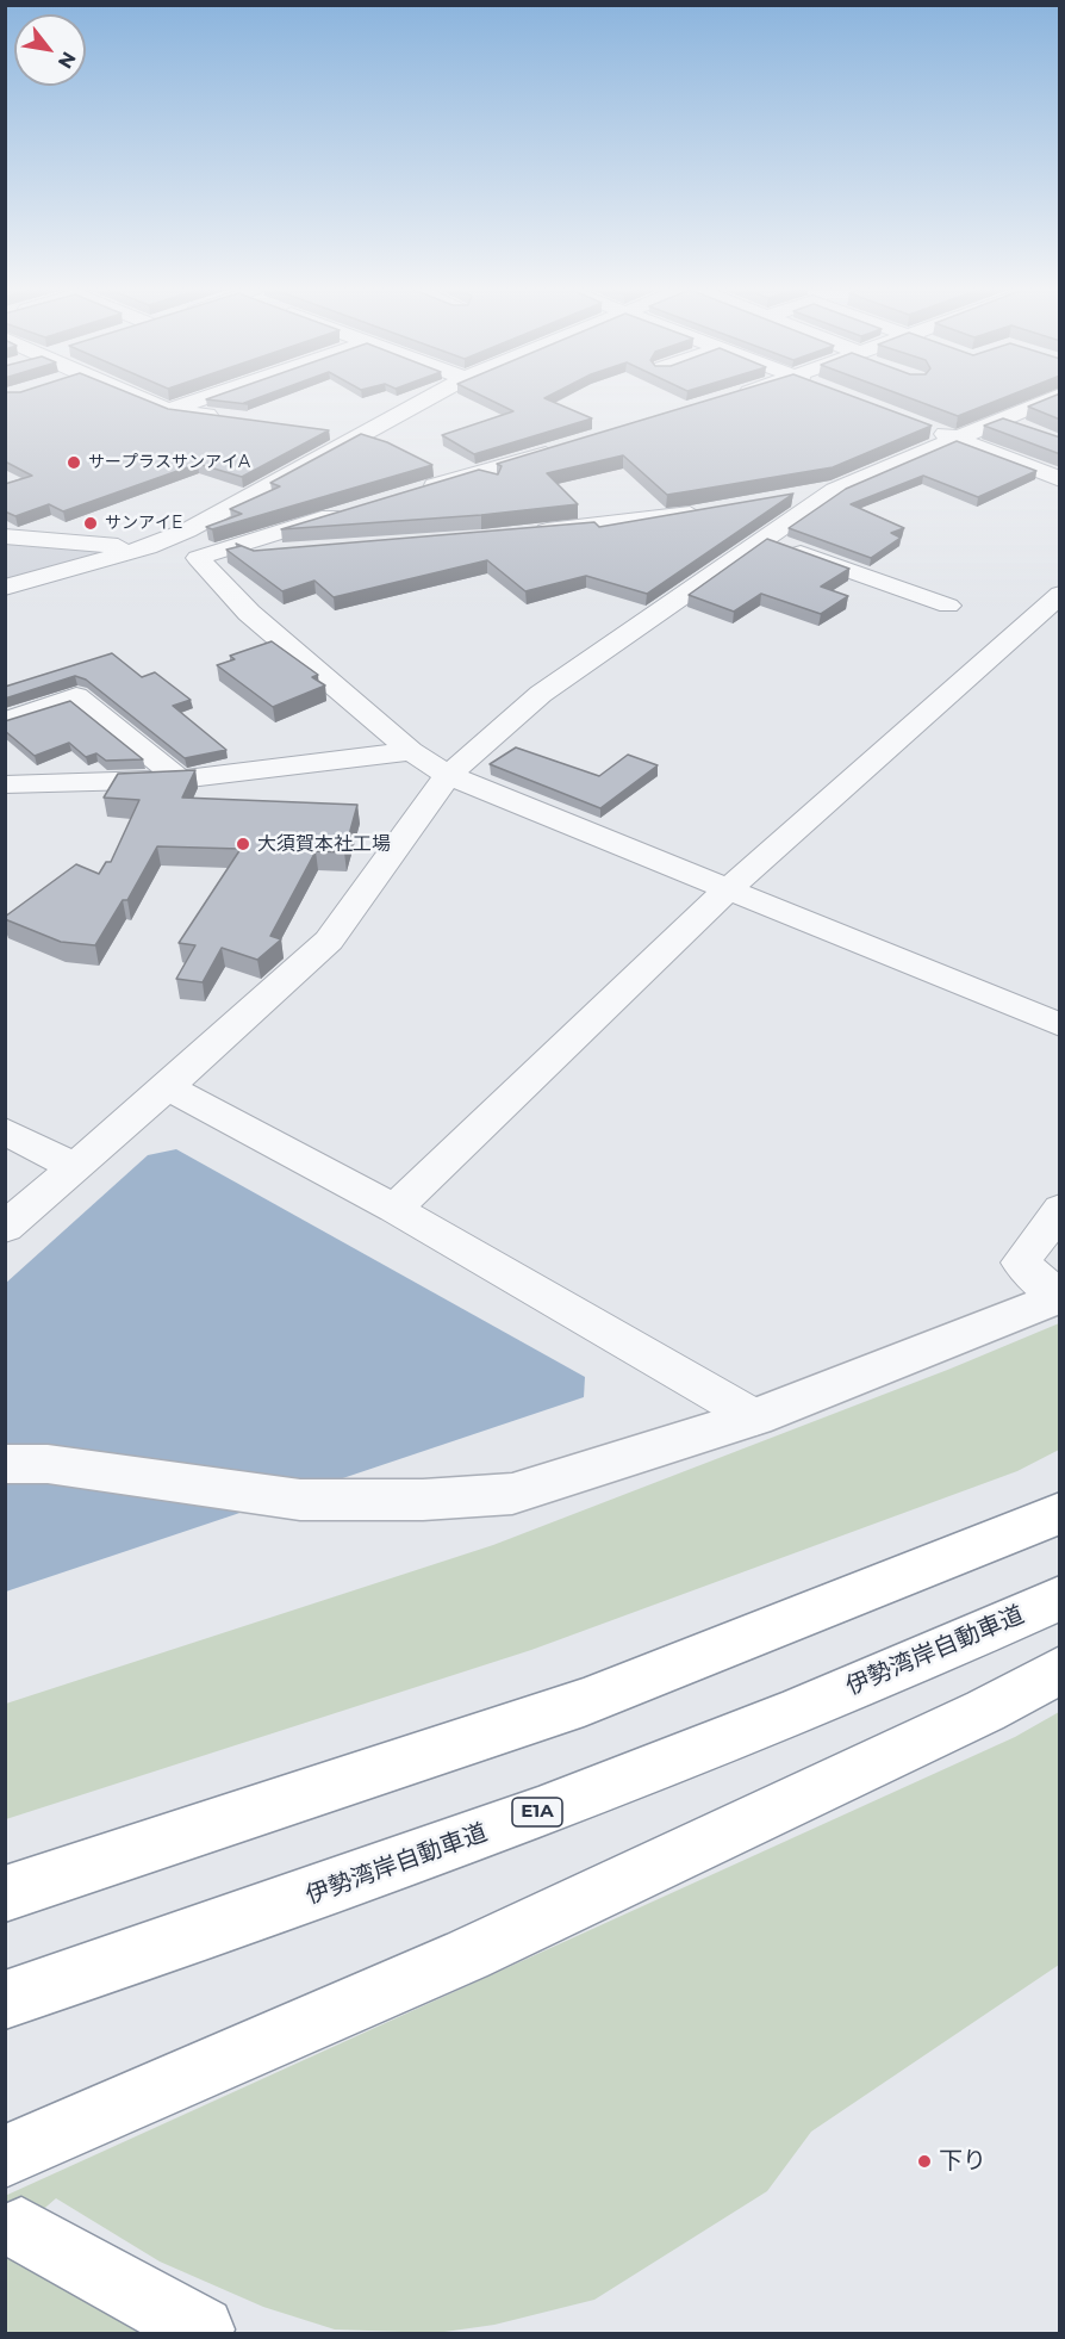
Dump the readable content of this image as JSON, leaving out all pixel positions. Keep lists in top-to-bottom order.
{
  "streets": {
    "highway": ["伊勢湾岸自動車道", "E1A"]
  },
  "places": [
    "サープラスサンアイA",
    "サンアイE",
    "大須賀本社工場",
    "下り"
  ],
  "north": "bottom right"
}
